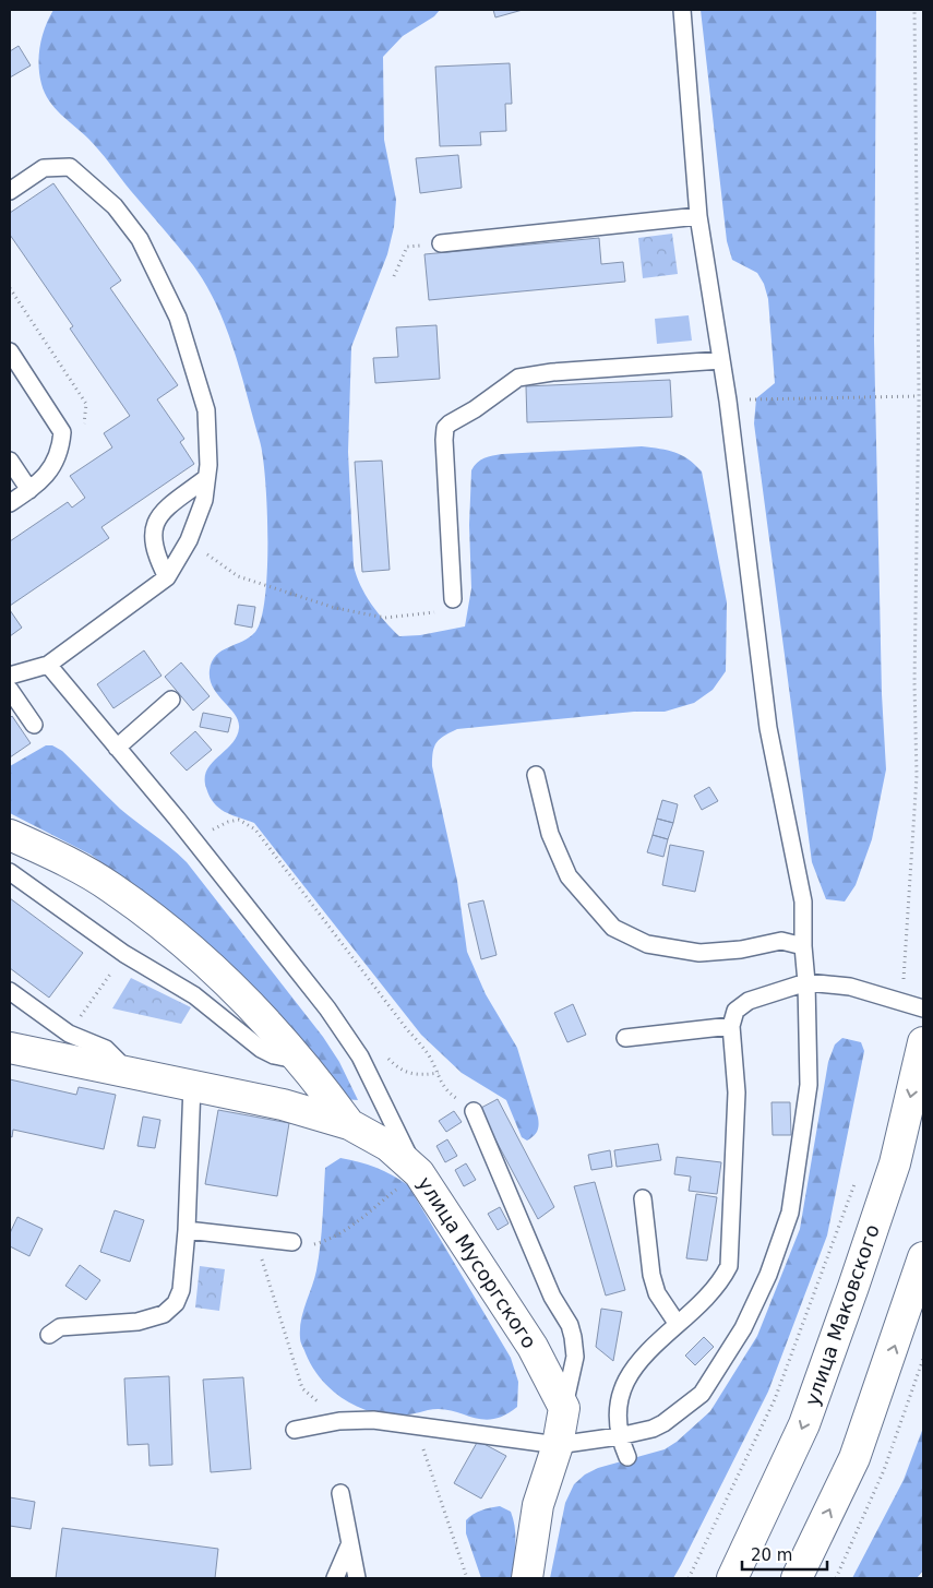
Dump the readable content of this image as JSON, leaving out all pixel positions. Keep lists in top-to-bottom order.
{
  "streets": {
    "main road": ["улица Мусоргского", "улица Маковского"]
  },
  "scale_bar": "20 m"
}
